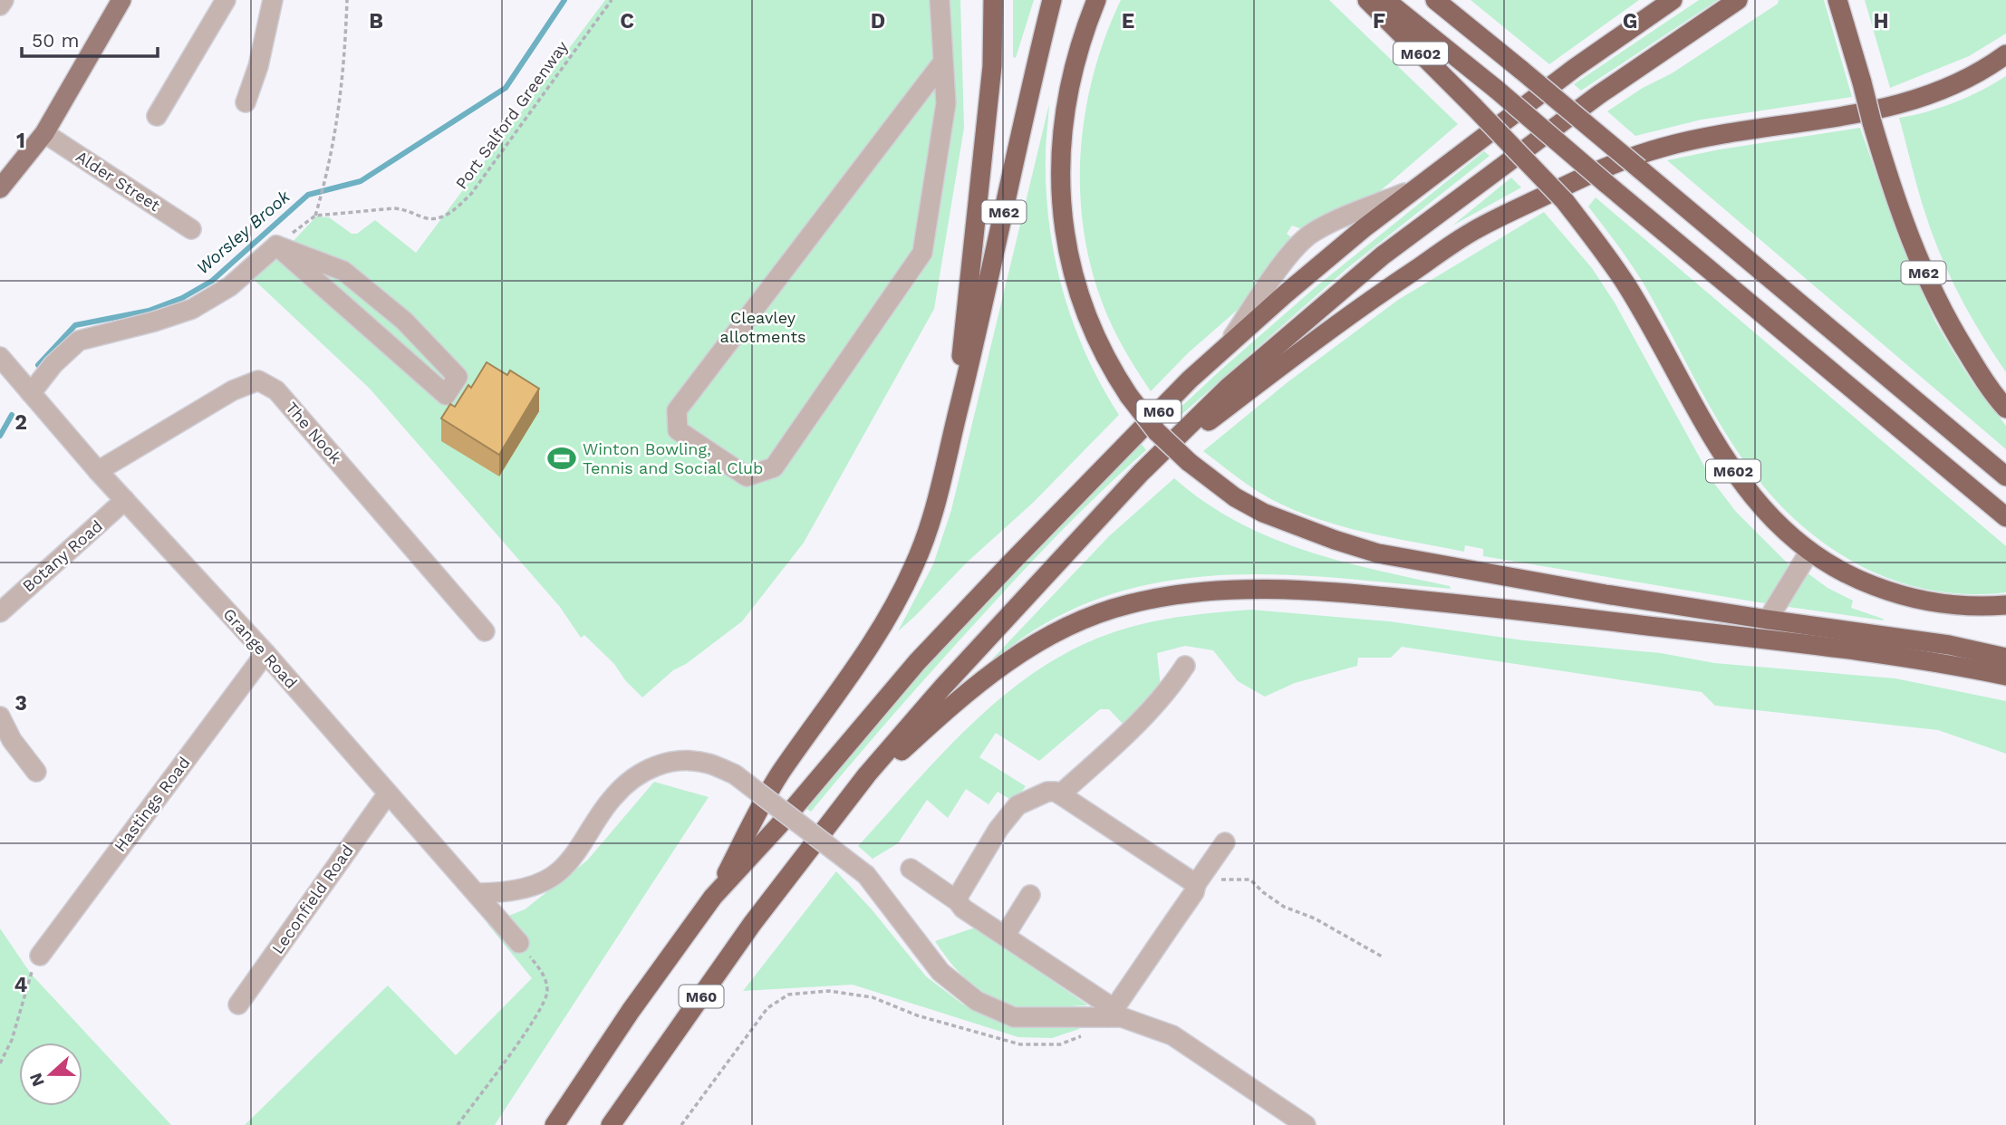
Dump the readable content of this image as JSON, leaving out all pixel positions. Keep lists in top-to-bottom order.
{
  "streets": {
    "highway": ["M602", "M62", "M60"],
    "street": [
      "Alder Street",
      "The Nook",
      "Botany Road",
      "Grange Road",
      "Hastings Road",
      "Leconfield Road"
    ],
    "path": ["Port Salford Greenway"]
  },
  "crossings": [
    ["M62", "M60"],
    ["The Nook", "Grange Road"],
    ["Botany Road", "Grange Road"],
    ["Grange Road", "Hastings Road"],
    ["Grange Road", "Leconfield Road"]
  ],
  "water": ["Worsley Brook"],
  "parks": ["Cleavley allotments"],
  "places": {
    "sports": ["Winton Bowling, Tennis and Social Club"]
  },
  "scale_bar": "50 m",
  "north": "left",
  "grid": {
    "columns": [
      "B",
      "C",
      "D",
      "E",
      "F",
      "G",
      "H"
    ],
    "rows": [
      "1",
      "2",
      "3",
      "4"
    ]
  }
}
